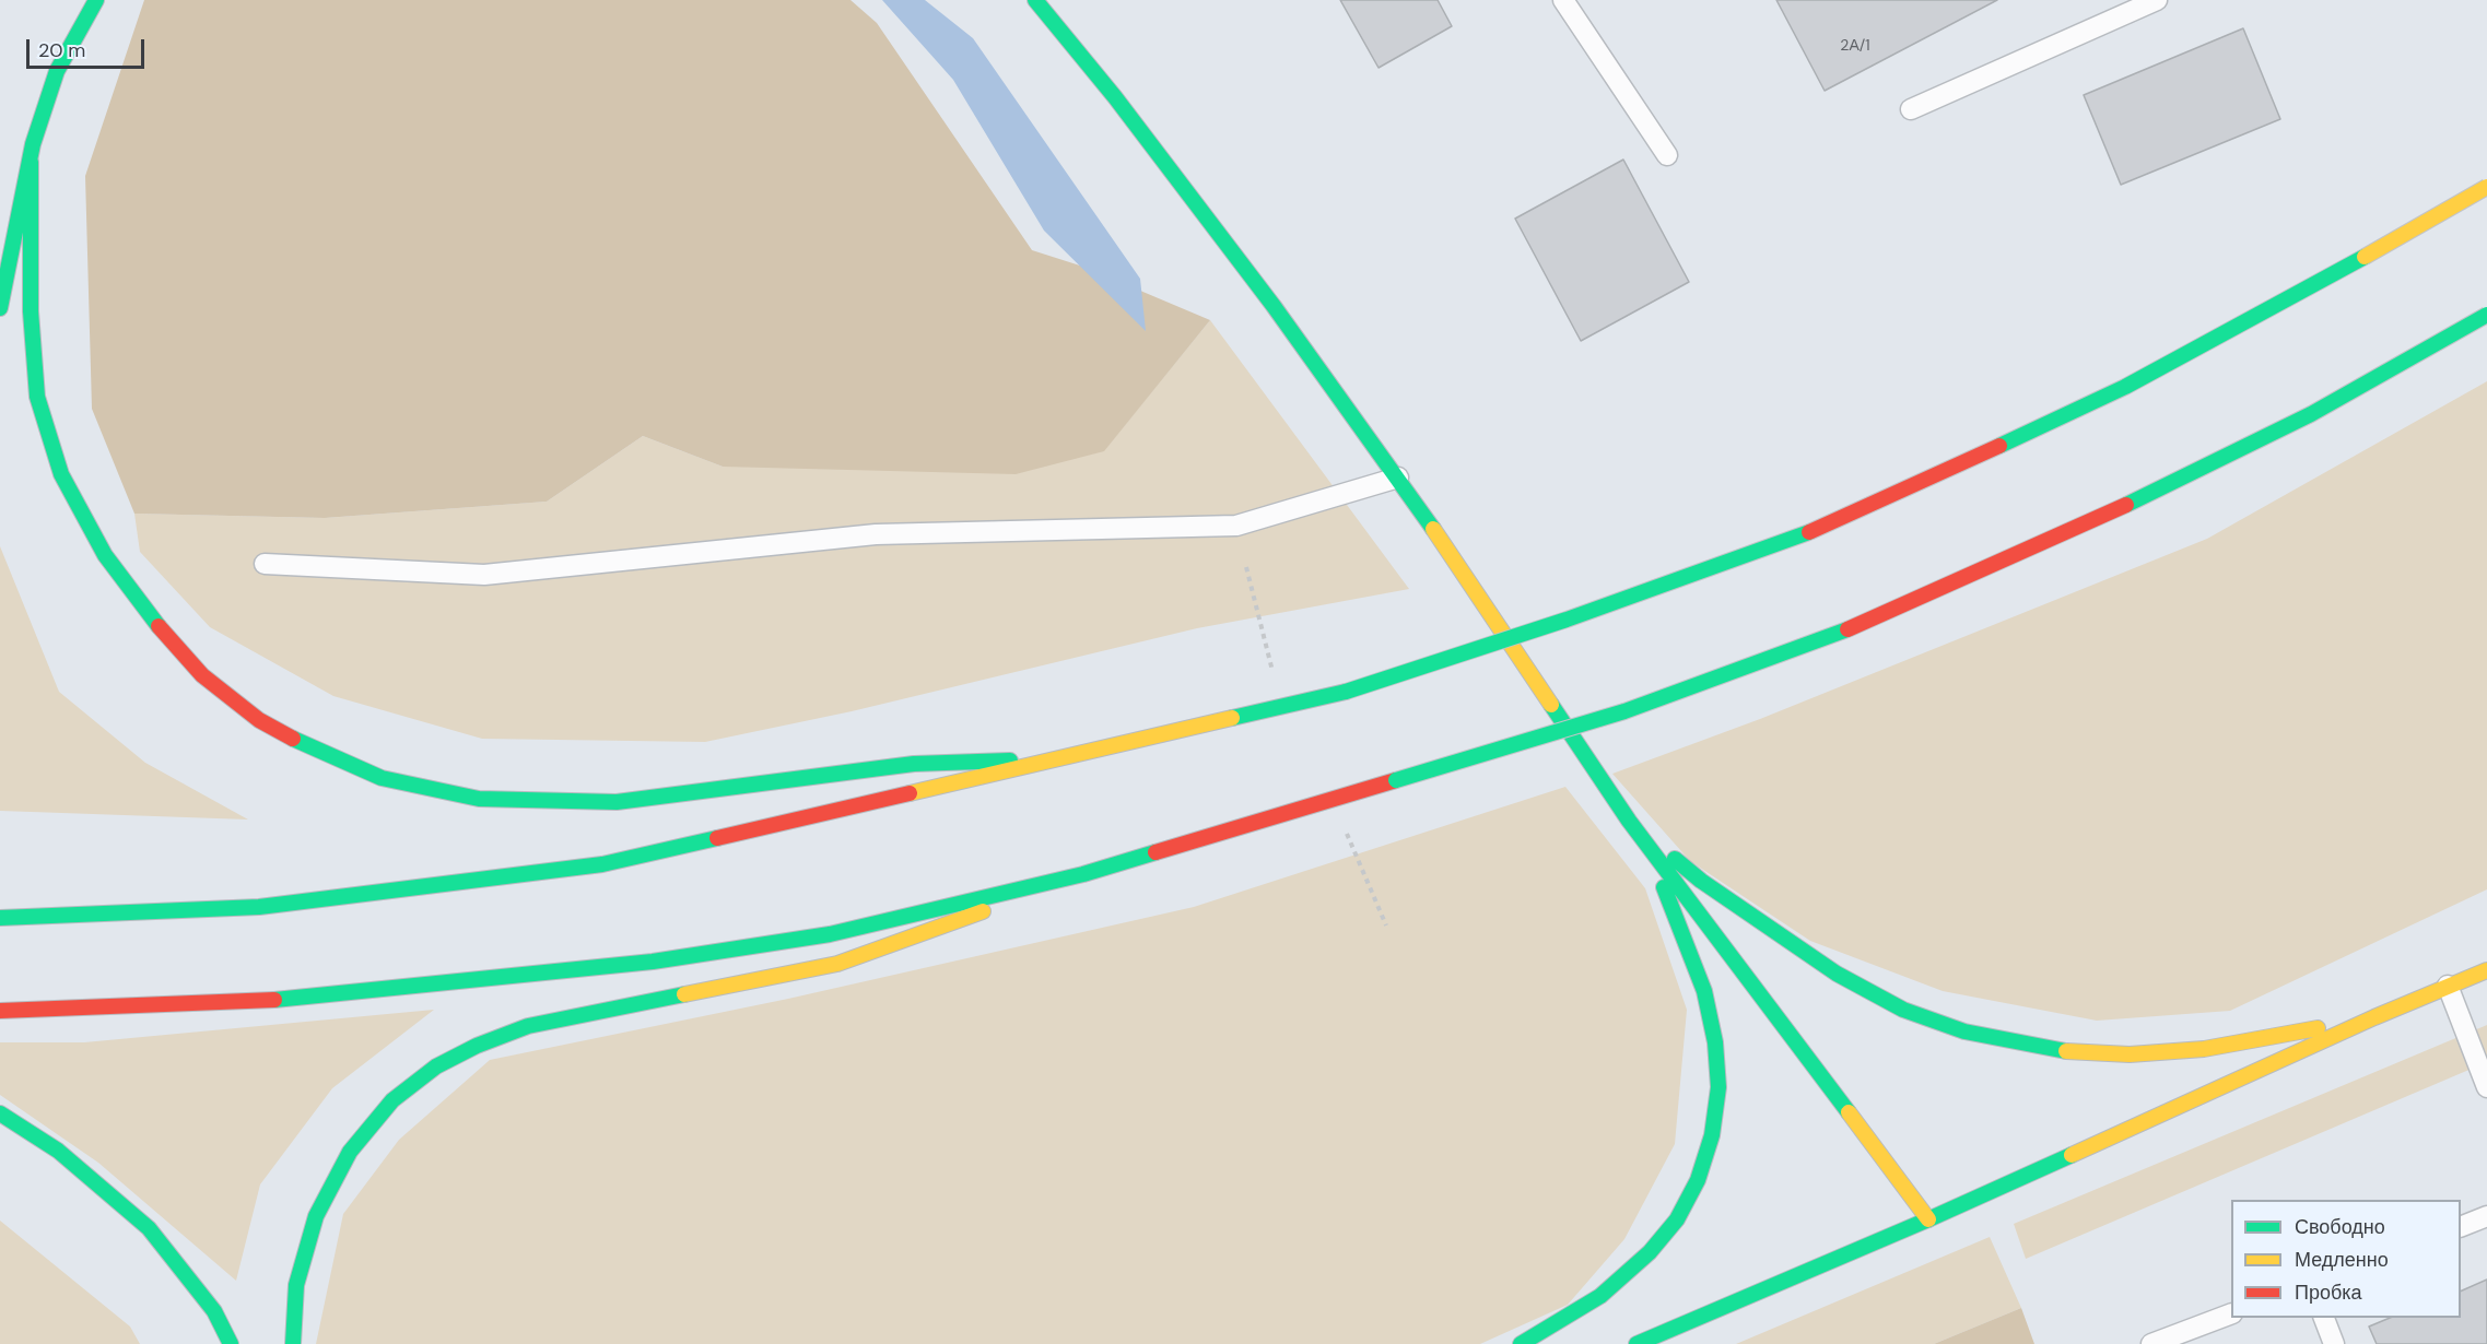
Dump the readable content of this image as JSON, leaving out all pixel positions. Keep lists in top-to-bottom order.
{
  "house_numbers": ["2А/1"],
  "legend": ["Свободно", "Медленно", "Пробка"],
  "scale_bar": "20 m"
}
